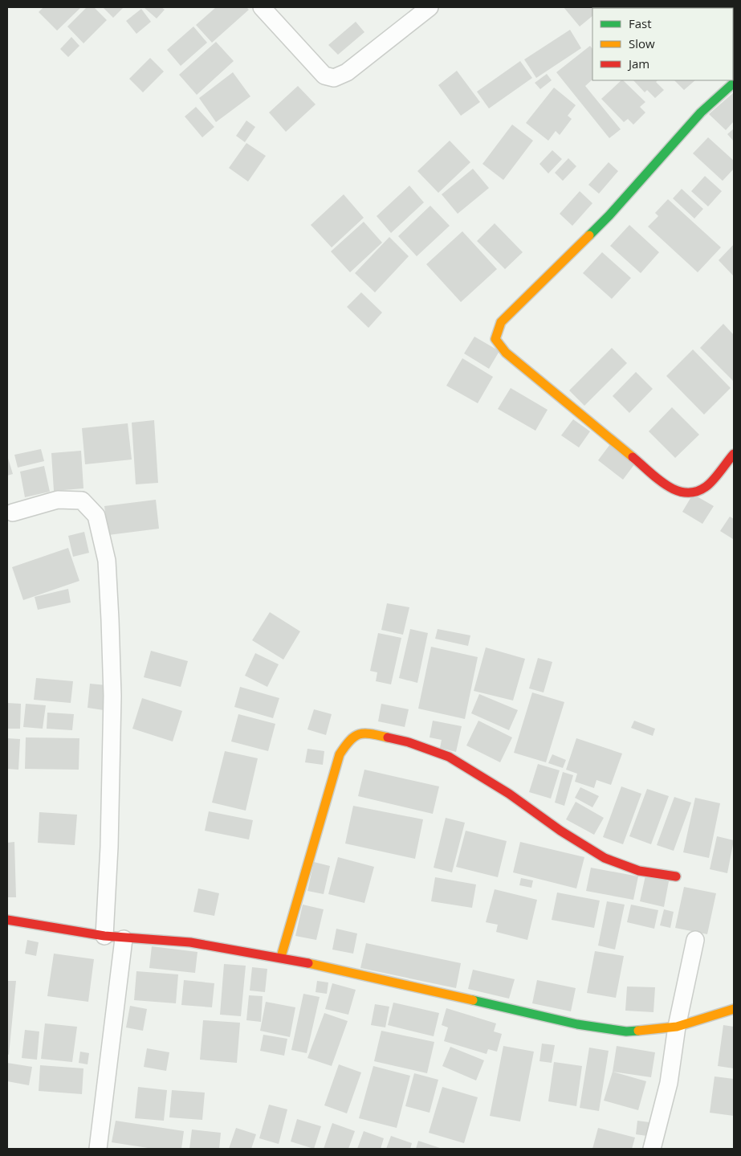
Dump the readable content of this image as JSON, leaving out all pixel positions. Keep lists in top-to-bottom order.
{
  "legend": ["Fast", "Slow", "Jam"]
}
